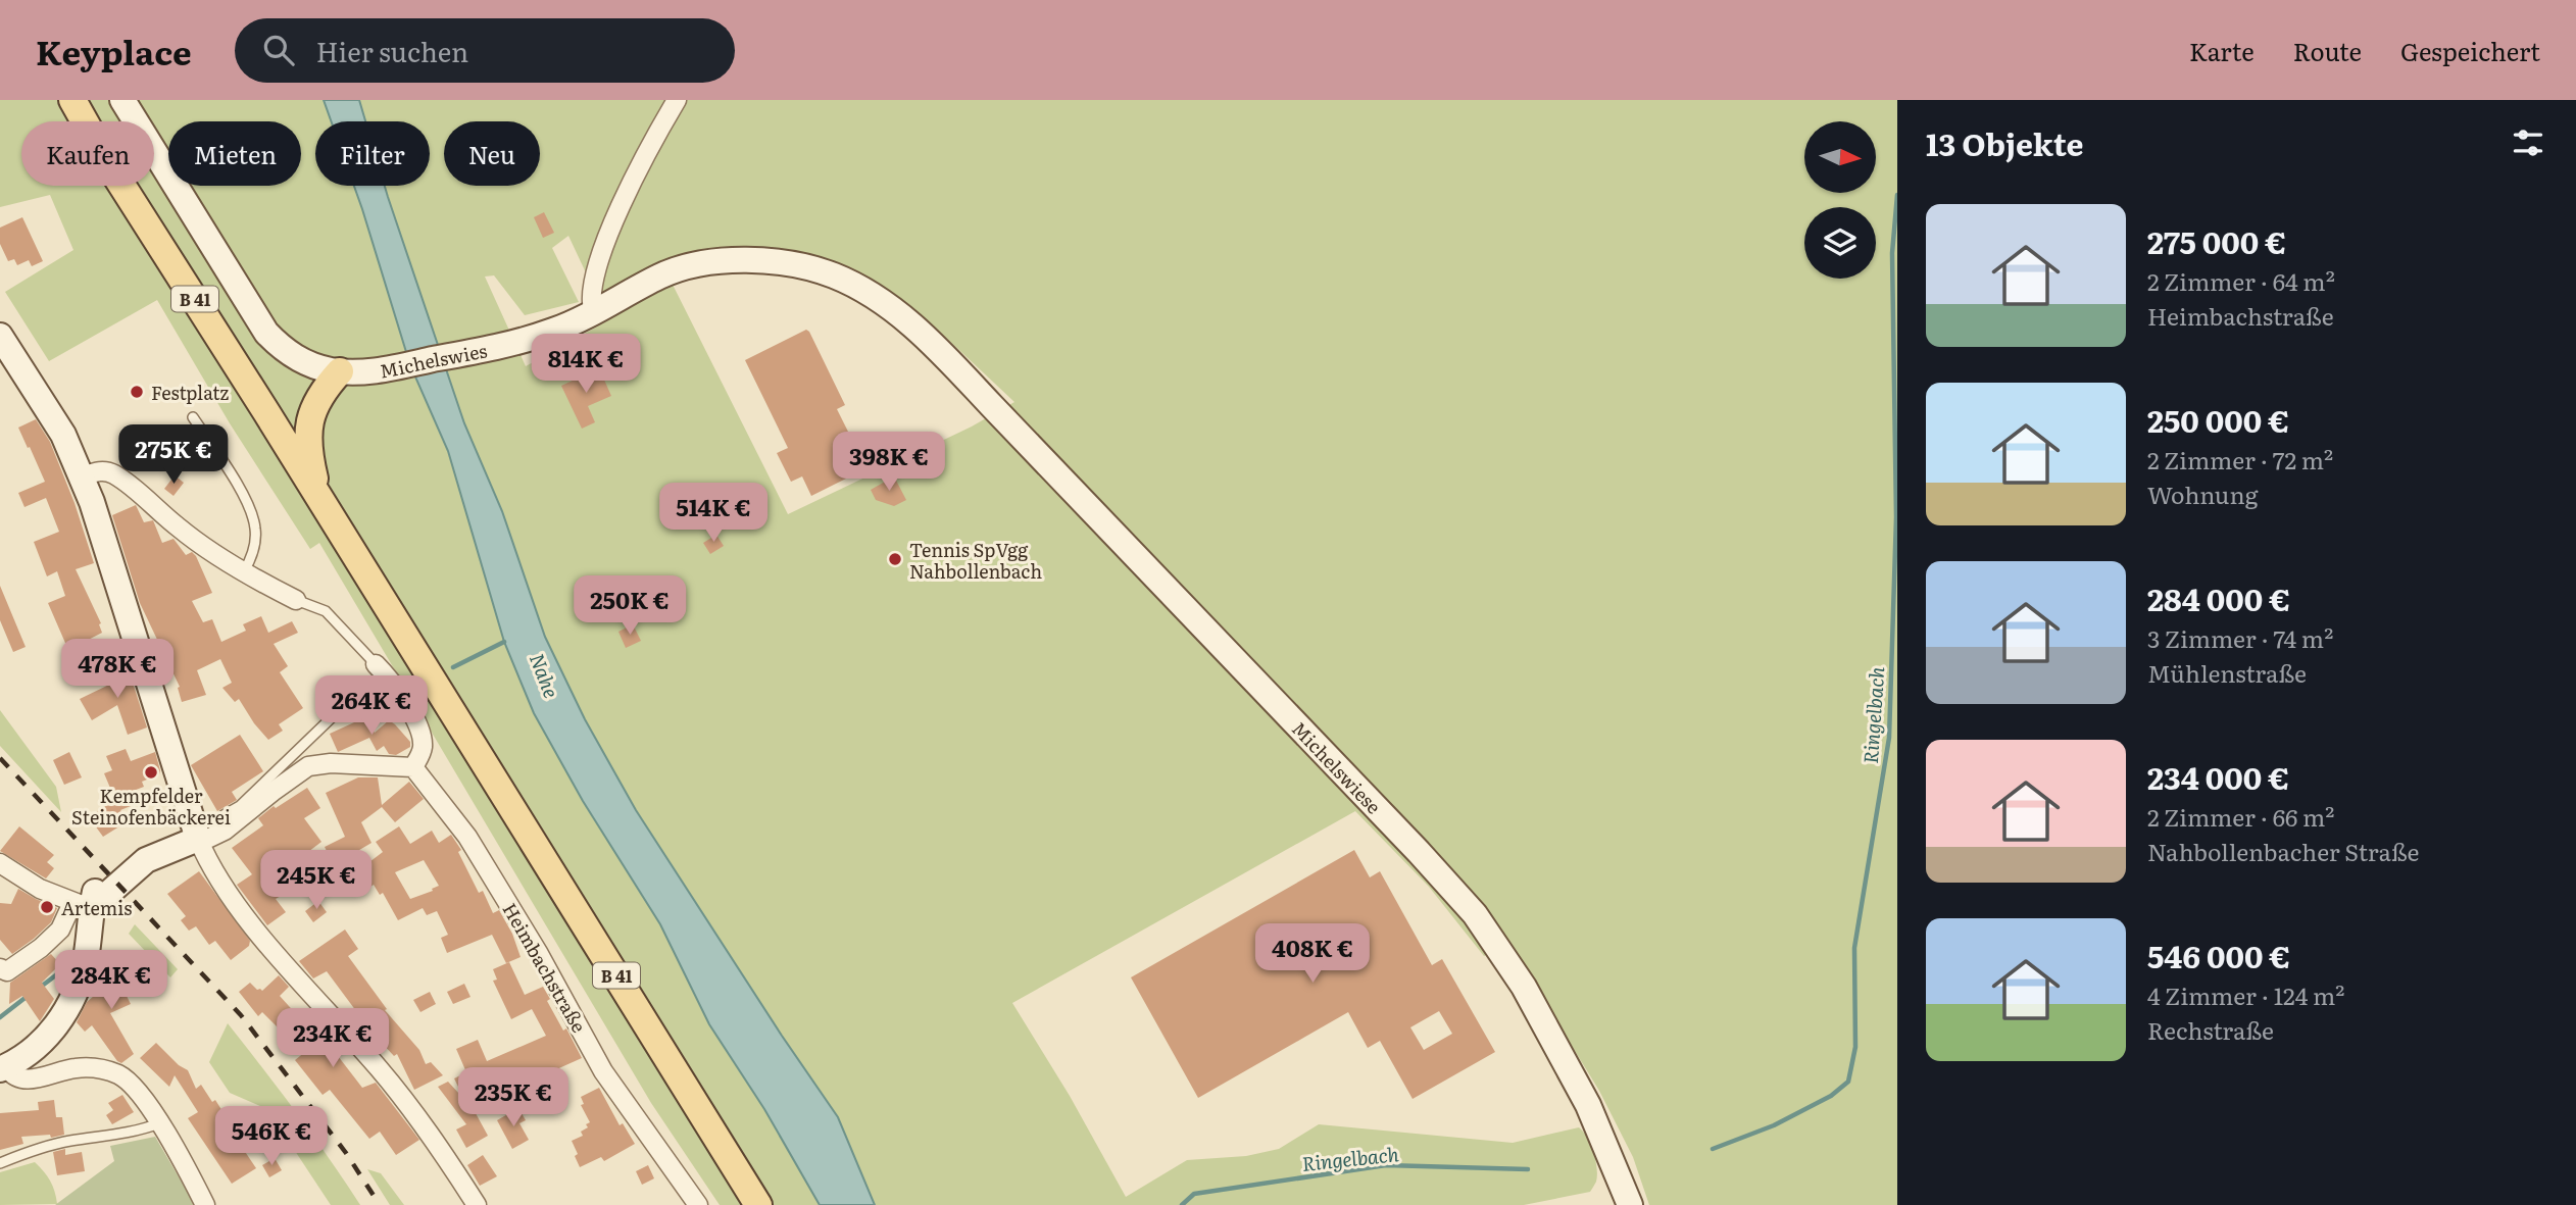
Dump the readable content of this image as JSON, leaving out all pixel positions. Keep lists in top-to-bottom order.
{
  "streets": {
    "main road": ["B 41"],
    "street": ["Michelswies", "Michelswiese", "Heimbachstraße"]
  },
  "crossings": [
    ["Michelswies", "Michelswiese"]
  ],
  "water": ["Nahe", "Ringelbach"],
  "places": [
    "Festplatz",
    "Tennis SpVgg Nahbollenbach",
    "Kempfelder Steinofenbäckerei",
    "Artemis"
  ],
  "north": "right",
  "page": {
    "header": "Keyplace",
    "search": "Hier suchen",
    "nav": ["Karte", "Route", "Gespeichert"],
    "heading": "13 Objekte",
    "chip": [
      "Kaufen",
      "Mieten",
      "Filter",
      "Neu"
    ],
    "list": [
      {
        "name": "275 000 €",
        "note": "2 Zimmer · 64 m² · Heimbachstraße"
      },
      {
        "name": "250 000 €",
        "note": "2 Zimmer · 72 m² · Wohnung"
      },
      {
        "name": "284 000 €",
        "note": "3 Zimmer · 74 m² · Mühlenstraße"
      },
      {
        "name": "234 000 €",
        "note": "2 Zimmer · 66 m² · Nahbollenbacher Straße"
      },
      {
        "name": "546 000 €",
        "note": "4 Zimmer · 124 m² · Rechstraße"
      }
    ],
    "price": [
      "814K €",
      "275K €",
      "398K €",
      "514K €",
      "250K €",
      "478K €",
      "264K €",
      "245K €",
      "408K €",
      "284K €",
      "234K €",
      "235K €",
      "546K €"
    ]
  }
}
